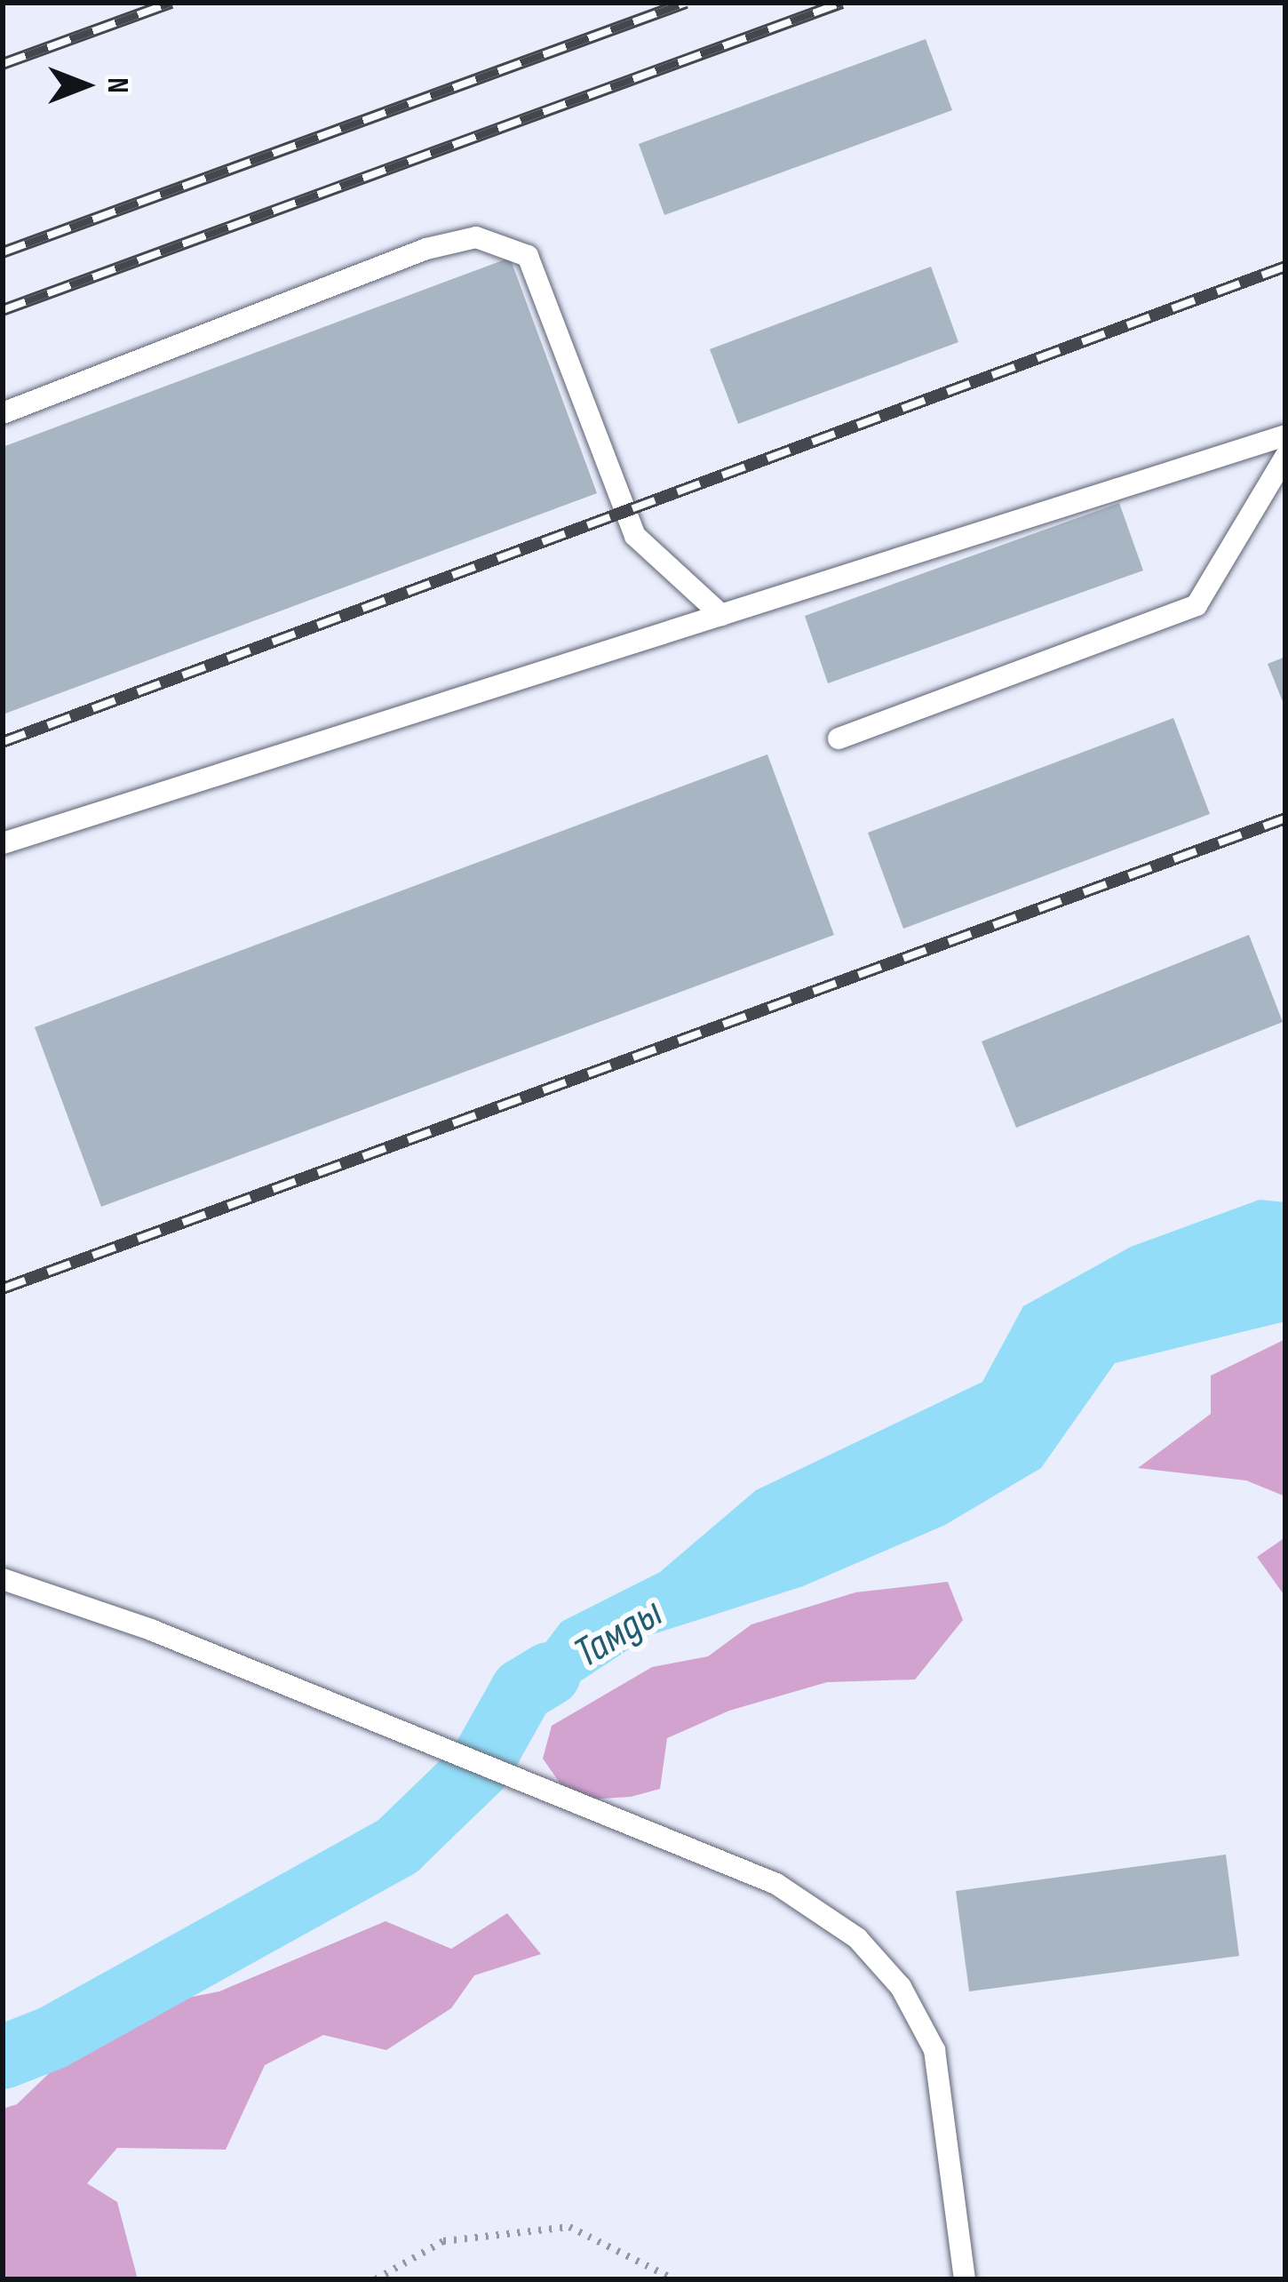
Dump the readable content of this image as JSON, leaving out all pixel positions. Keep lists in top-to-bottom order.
{
  "water": ["Тамды"],
  "north": "right"
}
